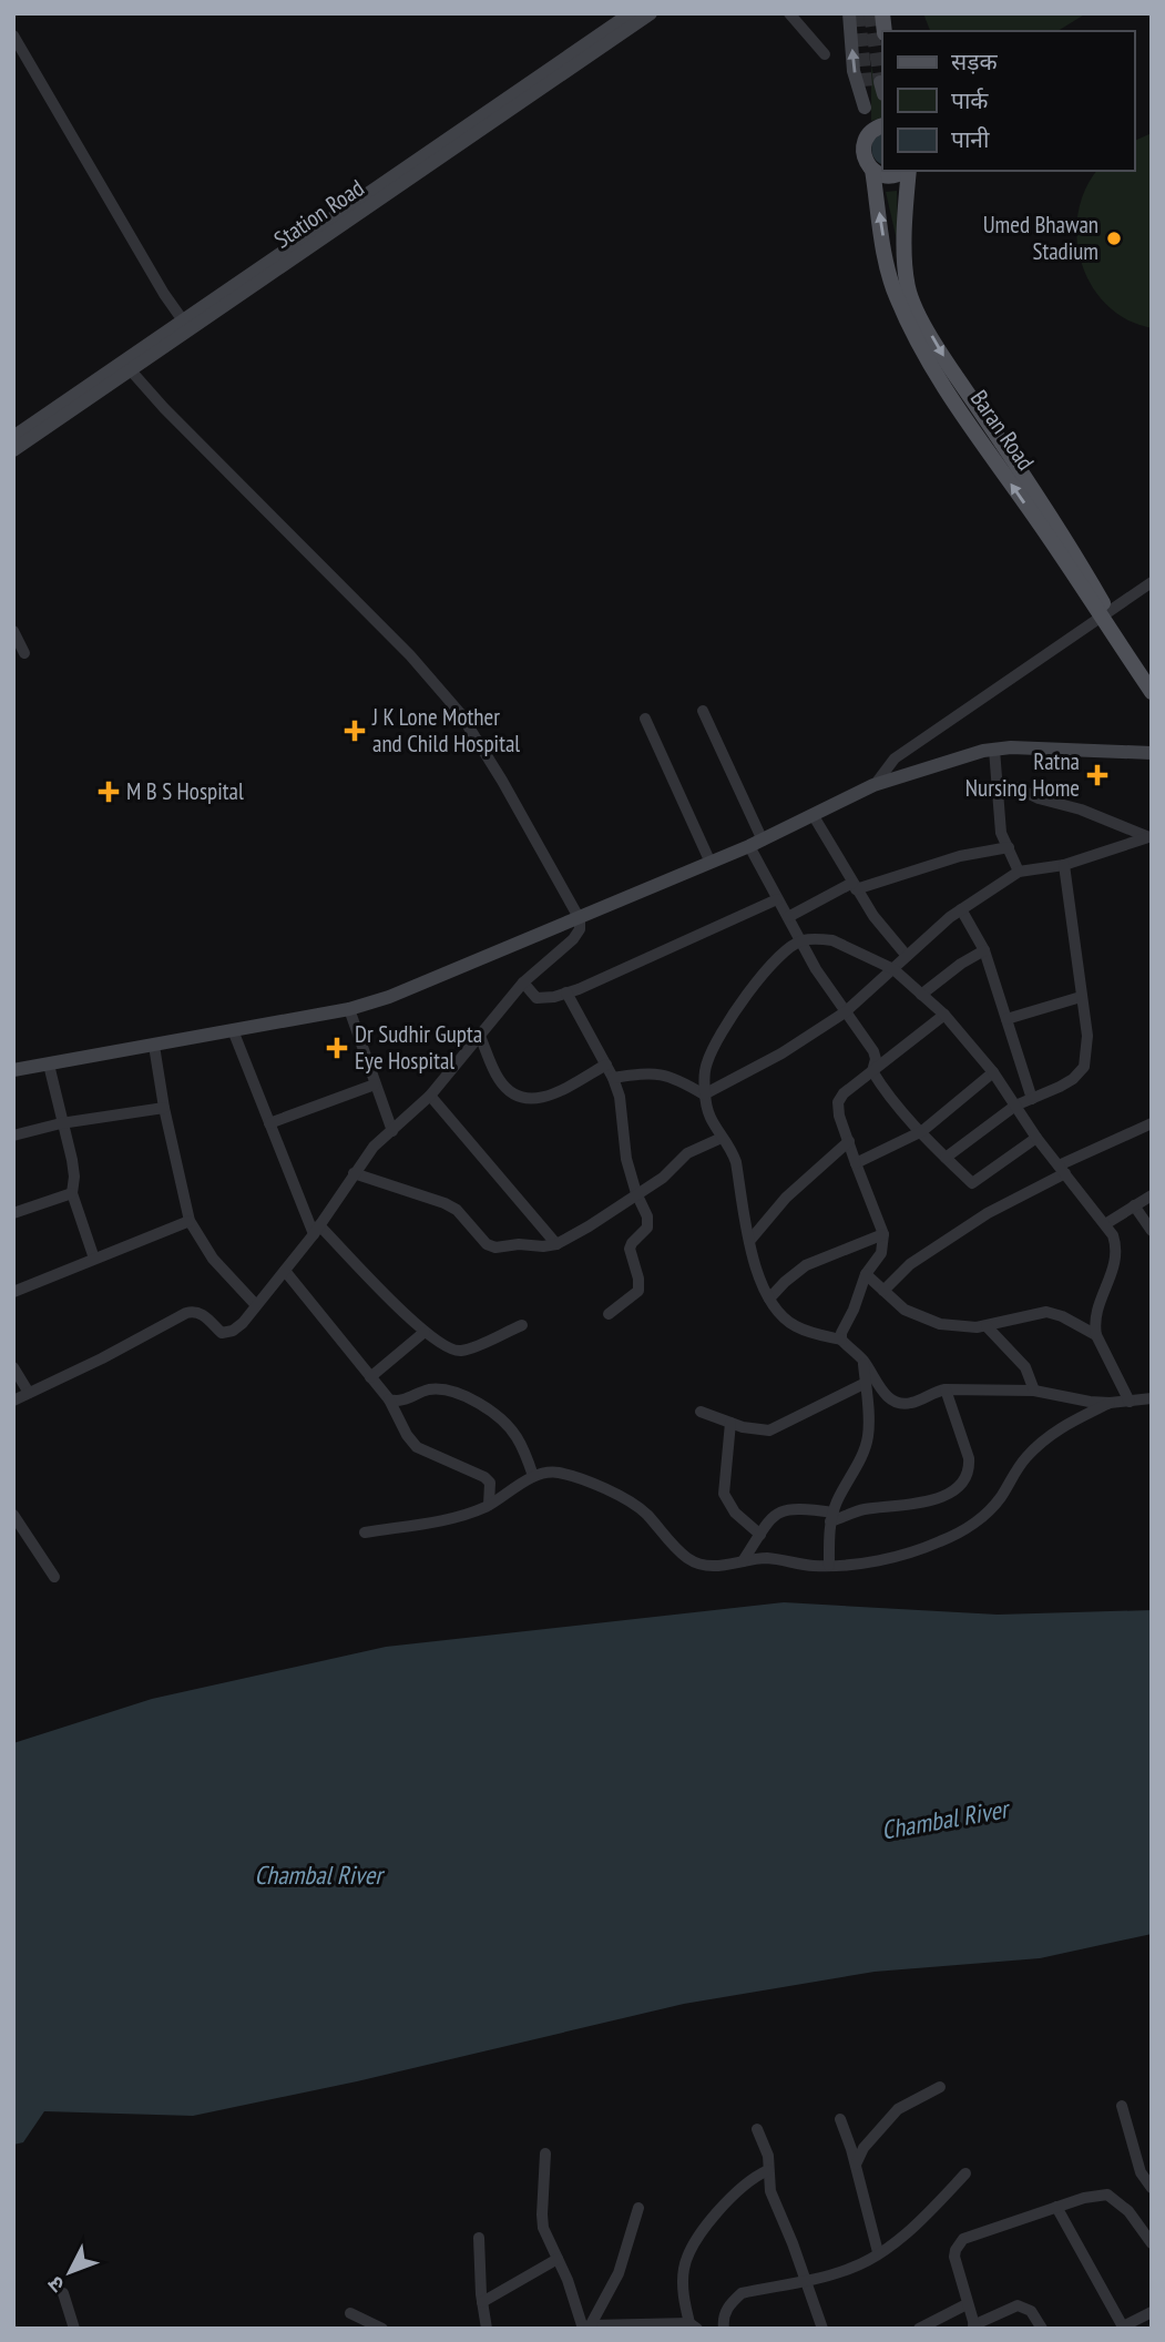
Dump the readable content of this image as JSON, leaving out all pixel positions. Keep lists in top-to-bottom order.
{
  "streets": {
    "main road": ["Baran Road"],
    "street": ["Station Road"]
  },
  "water": ["Chambal River"],
  "places": {
    "other": ["Umed Bhawan Stadium"],
    "health": [
      "J K Lone Mother and Child Hospital",
      "Ratna Nursing Home",
      "M B S Hospital",
      "Dr Sudhir Gupta Eye Hospital"
    ]
  },
  "legend": ["सड़क", "पार्क", "पानी"],
  "north": "bottom left"
}
